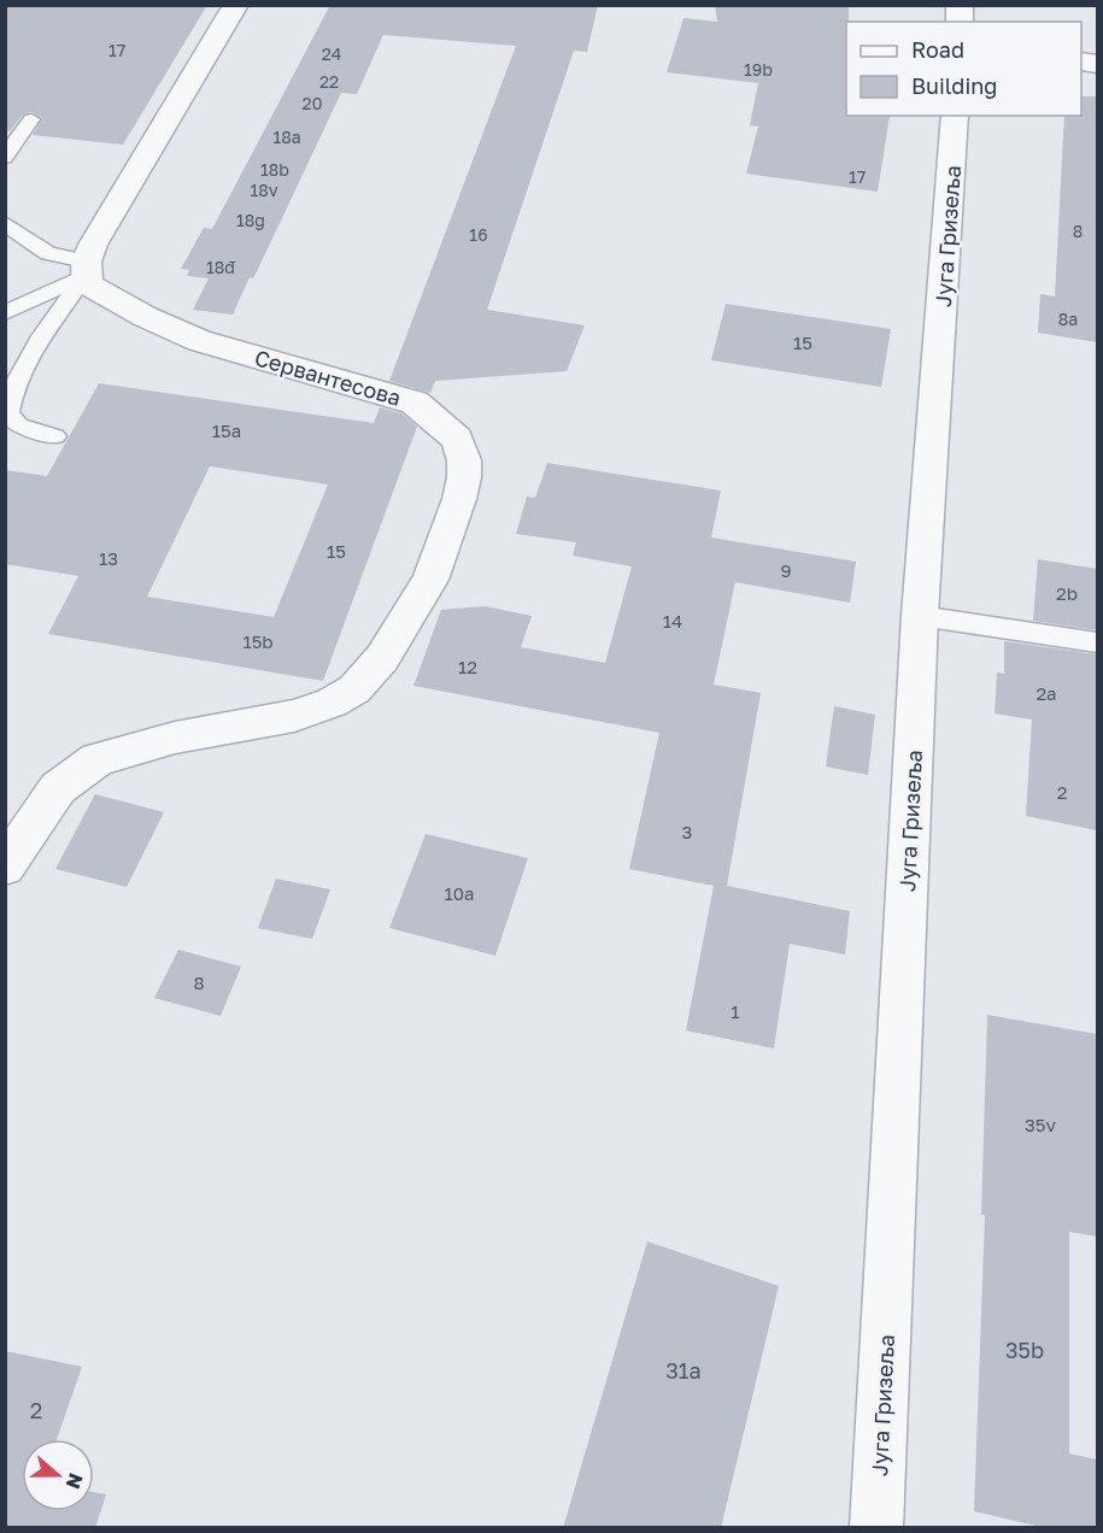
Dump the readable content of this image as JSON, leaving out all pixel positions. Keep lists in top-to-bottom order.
{
  "streets": {
    "street": ["Југа Гризеља", "Сервантесова"]
  },
  "house_numbers": [
    "17",
    "24",
    "19b",
    "22",
    "20",
    "18a",
    "18b",
    "17",
    "18v",
    "18g",
    "8",
    "16",
    "18đ",
    "8a",
    "15",
    "15a",
    "15",
    "13",
    "9",
    "2b",
    "14",
    "15b",
    "12",
    "2a",
    "2",
    "3",
    "10a",
    "8",
    "1",
    "35v",
    "35b",
    "31a",
    "2"
  ],
  "legend": ["Road", "Building"],
  "north": "right"
}
